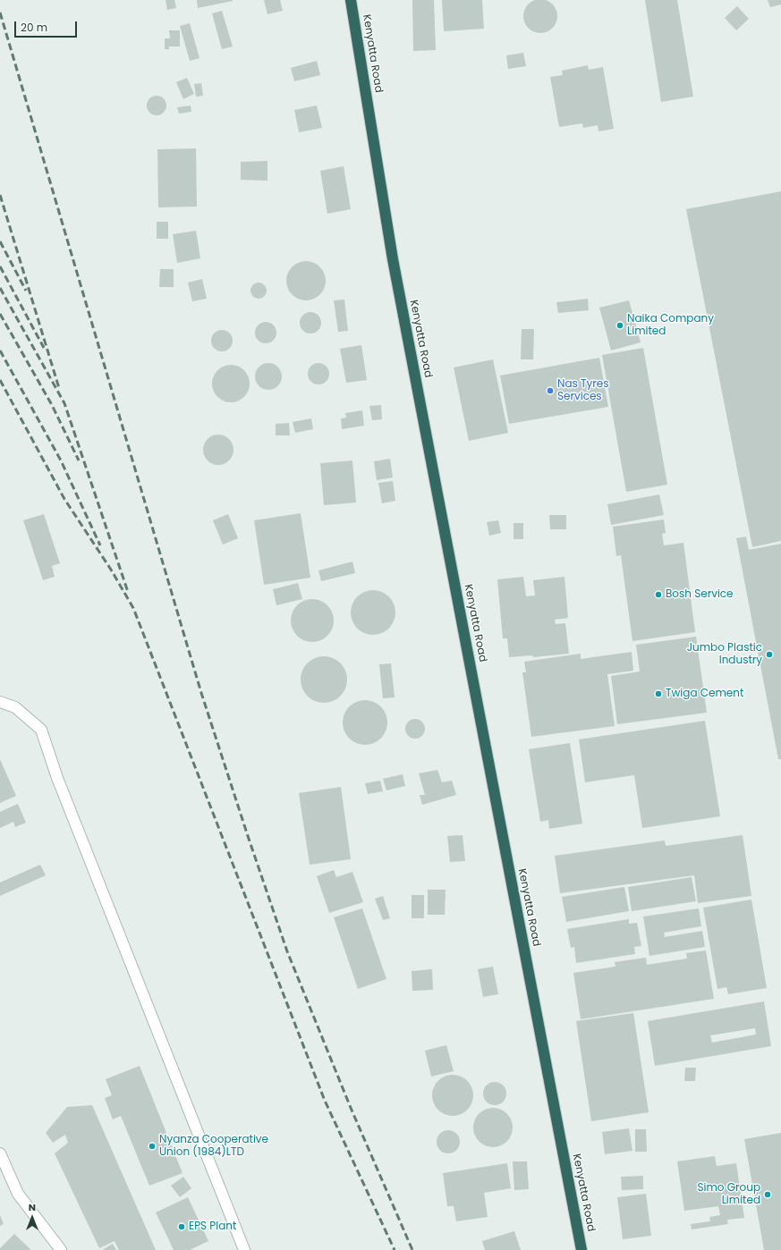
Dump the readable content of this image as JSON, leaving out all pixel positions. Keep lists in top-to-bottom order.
{
  "streets": {
    "highway": ["Kenyatta Road"]
  },
  "places": [
    "Naika Company Limited",
    "Nas Tyres Services",
    "Bosh Service",
    "Jumbo Plastic Industry",
    "Twiga Cement",
    "Nyanza Cooperative Union (1984)LTD",
    "Simo Group Limited",
    "EPS Plant"
  ],
  "scale_bar": "20 m",
  "north": "top"
}
